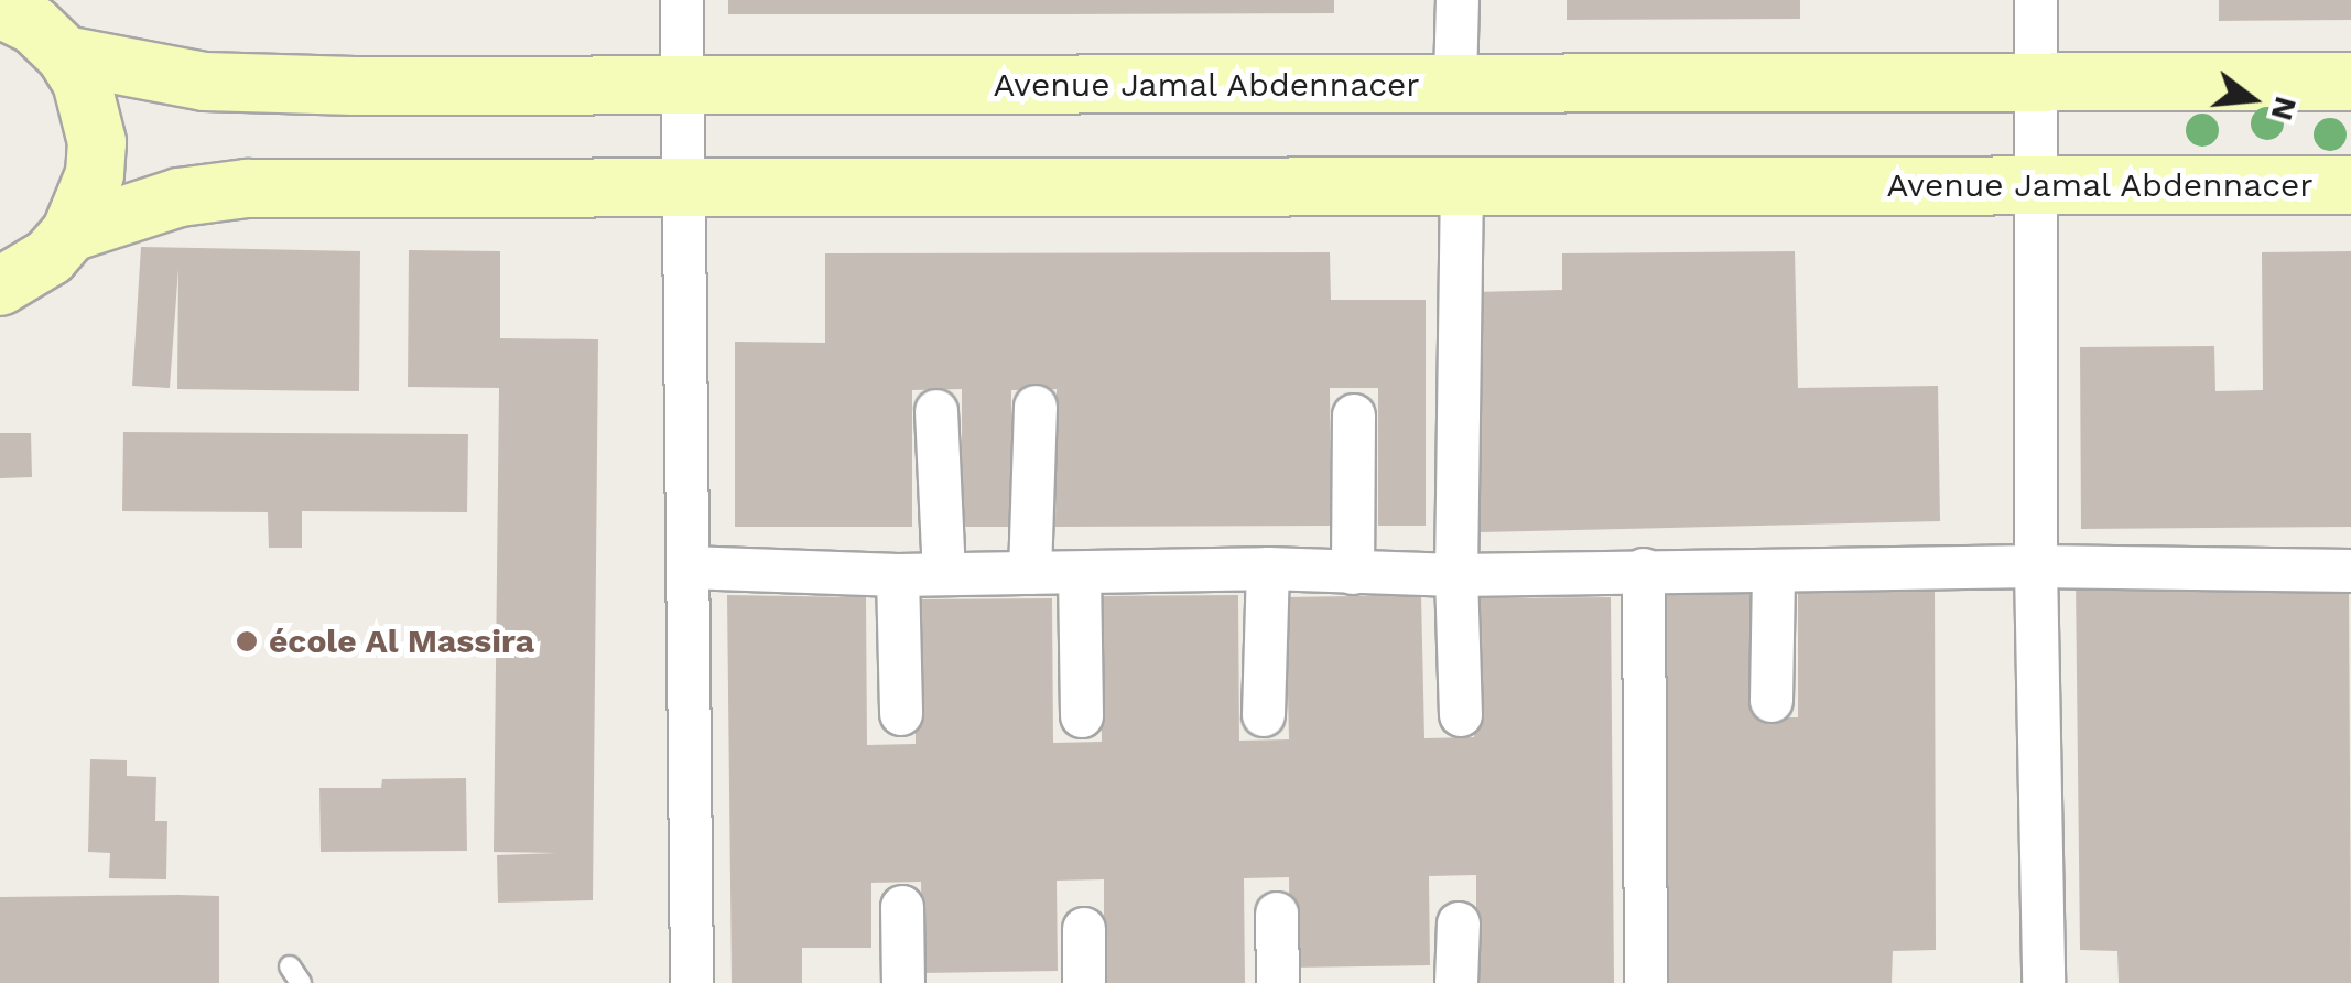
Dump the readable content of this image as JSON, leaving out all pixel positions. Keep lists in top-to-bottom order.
{
  "streets": {
    "street": ["Avenue Jamal Abdennacer"]
  },
  "places": ["école Al Massira"],
  "north": "right"
}
